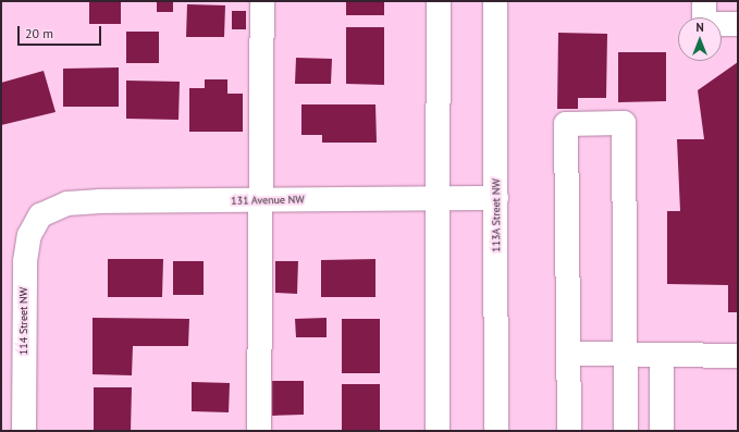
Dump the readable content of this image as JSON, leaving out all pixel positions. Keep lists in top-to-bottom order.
{
  "streets": {
    "street": ["131 Avenue NW", "113A Street NW", "114 Street NW"]
  },
  "crossings": [
    ["131 Avenue NW", "113A Street NW"],
    ["131 Avenue NW", "114 Street NW"]
  ],
  "scale_bar": "20 m",
  "north": "top"
}
